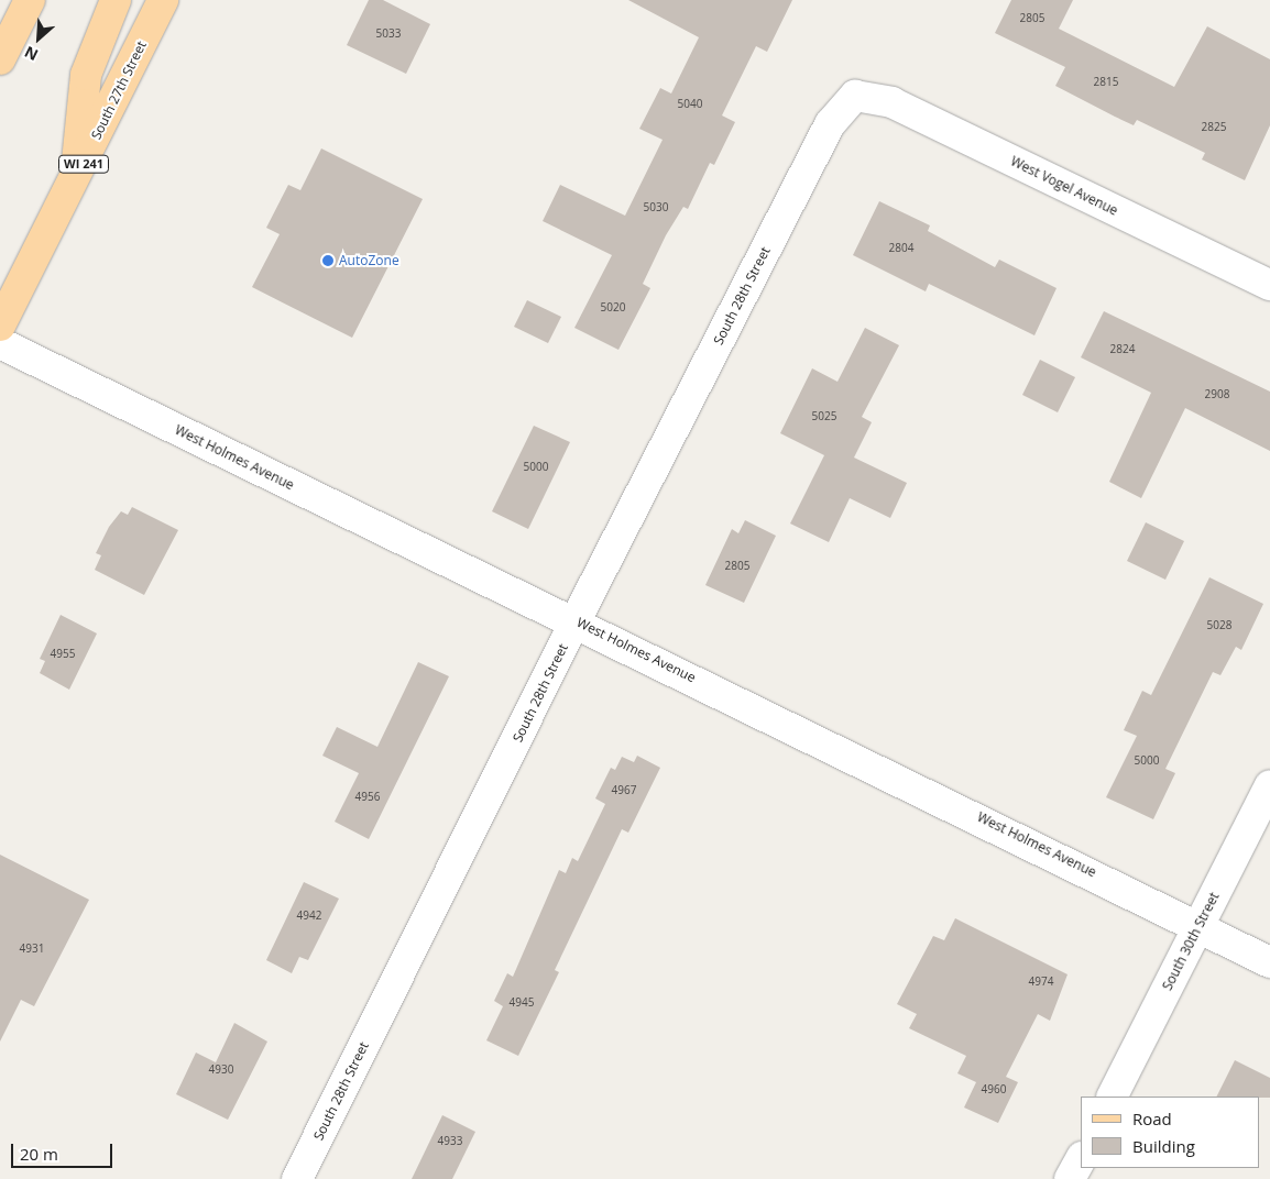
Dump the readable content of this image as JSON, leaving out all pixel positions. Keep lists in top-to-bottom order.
{
  "streets": {
    "main road": ["South 27th Street", "WI 241"],
    "street": [
      "West Vogel Avenue",
      "South 28th Street",
      "West Holmes Avenue",
      "South 30th Street"
    ]
  },
  "crossings": [
    ["West Vogel Avenue", "South 28th Street"],
    ["South 28th Street", "West Holmes Avenue"],
    ["West Holmes Avenue", "South 30th Street"]
  ],
  "places": ["AutoZone"],
  "house_numbers": [
    "2805",
    "5033",
    "2815",
    "5040",
    "2825",
    "5030",
    "2804",
    "5020",
    "2824",
    "2908",
    "5025",
    "5000",
    "2805",
    "5028",
    "4955",
    "5000",
    "4967",
    "4956",
    "4942",
    "4931",
    "4974",
    "4945",
    "4930",
    "4960",
    "4933"
  ],
  "legend": ["Road", "Building"],
  "scale_bar": "20 m",
  "north": "bottom left"
}
